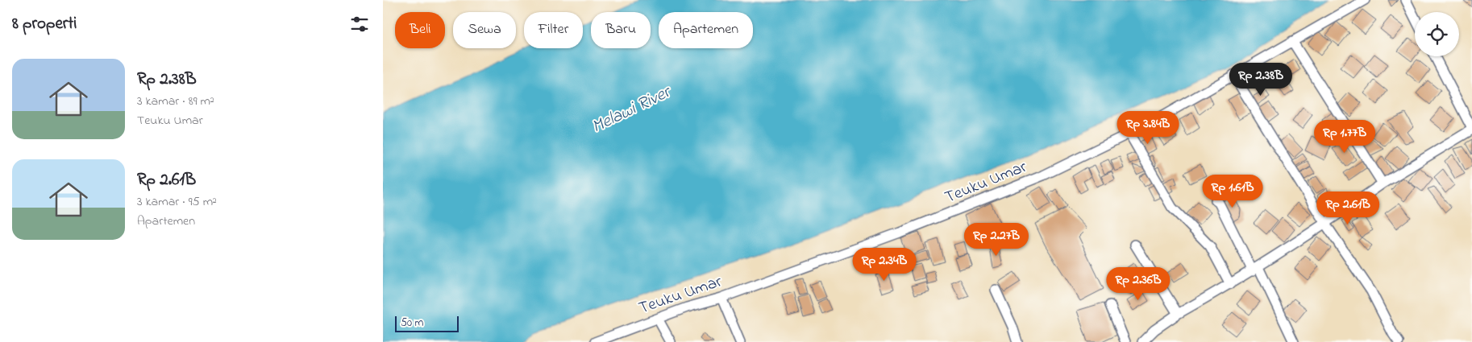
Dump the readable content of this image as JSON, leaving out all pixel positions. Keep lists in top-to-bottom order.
{
  "streets": {
    "street": ["Teuku Umar"]
  },
  "water": ["Melawi River"],
  "scale_bar": "50 m",
  "page": {
    "heading": "8 properti",
    "chip": [
      "Beli",
      "Sewa",
      "Filter",
      "Baru",
      "Apartemen"
    ],
    "list": [
      {
        "name": "Rp 2.38B",
        "note": "3 kamar · 89 m² · Teuku Umar"
      },
      {
        "name": "Rp 2.61B",
        "note": "3 kamar · 95 m² · Apartemen"
      }
    ],
    "price": [
      "Rp 2.38B",
      "Rp 3.84B",
      "Rp 1.77B",
      "Rp 1.61B",
      "Rp 2.61B",
      "Rp 2.27B",
      "Rp 2.34B",
      "Rp 2.36B"
    ],
    "scale": "50 m"
  }
}
